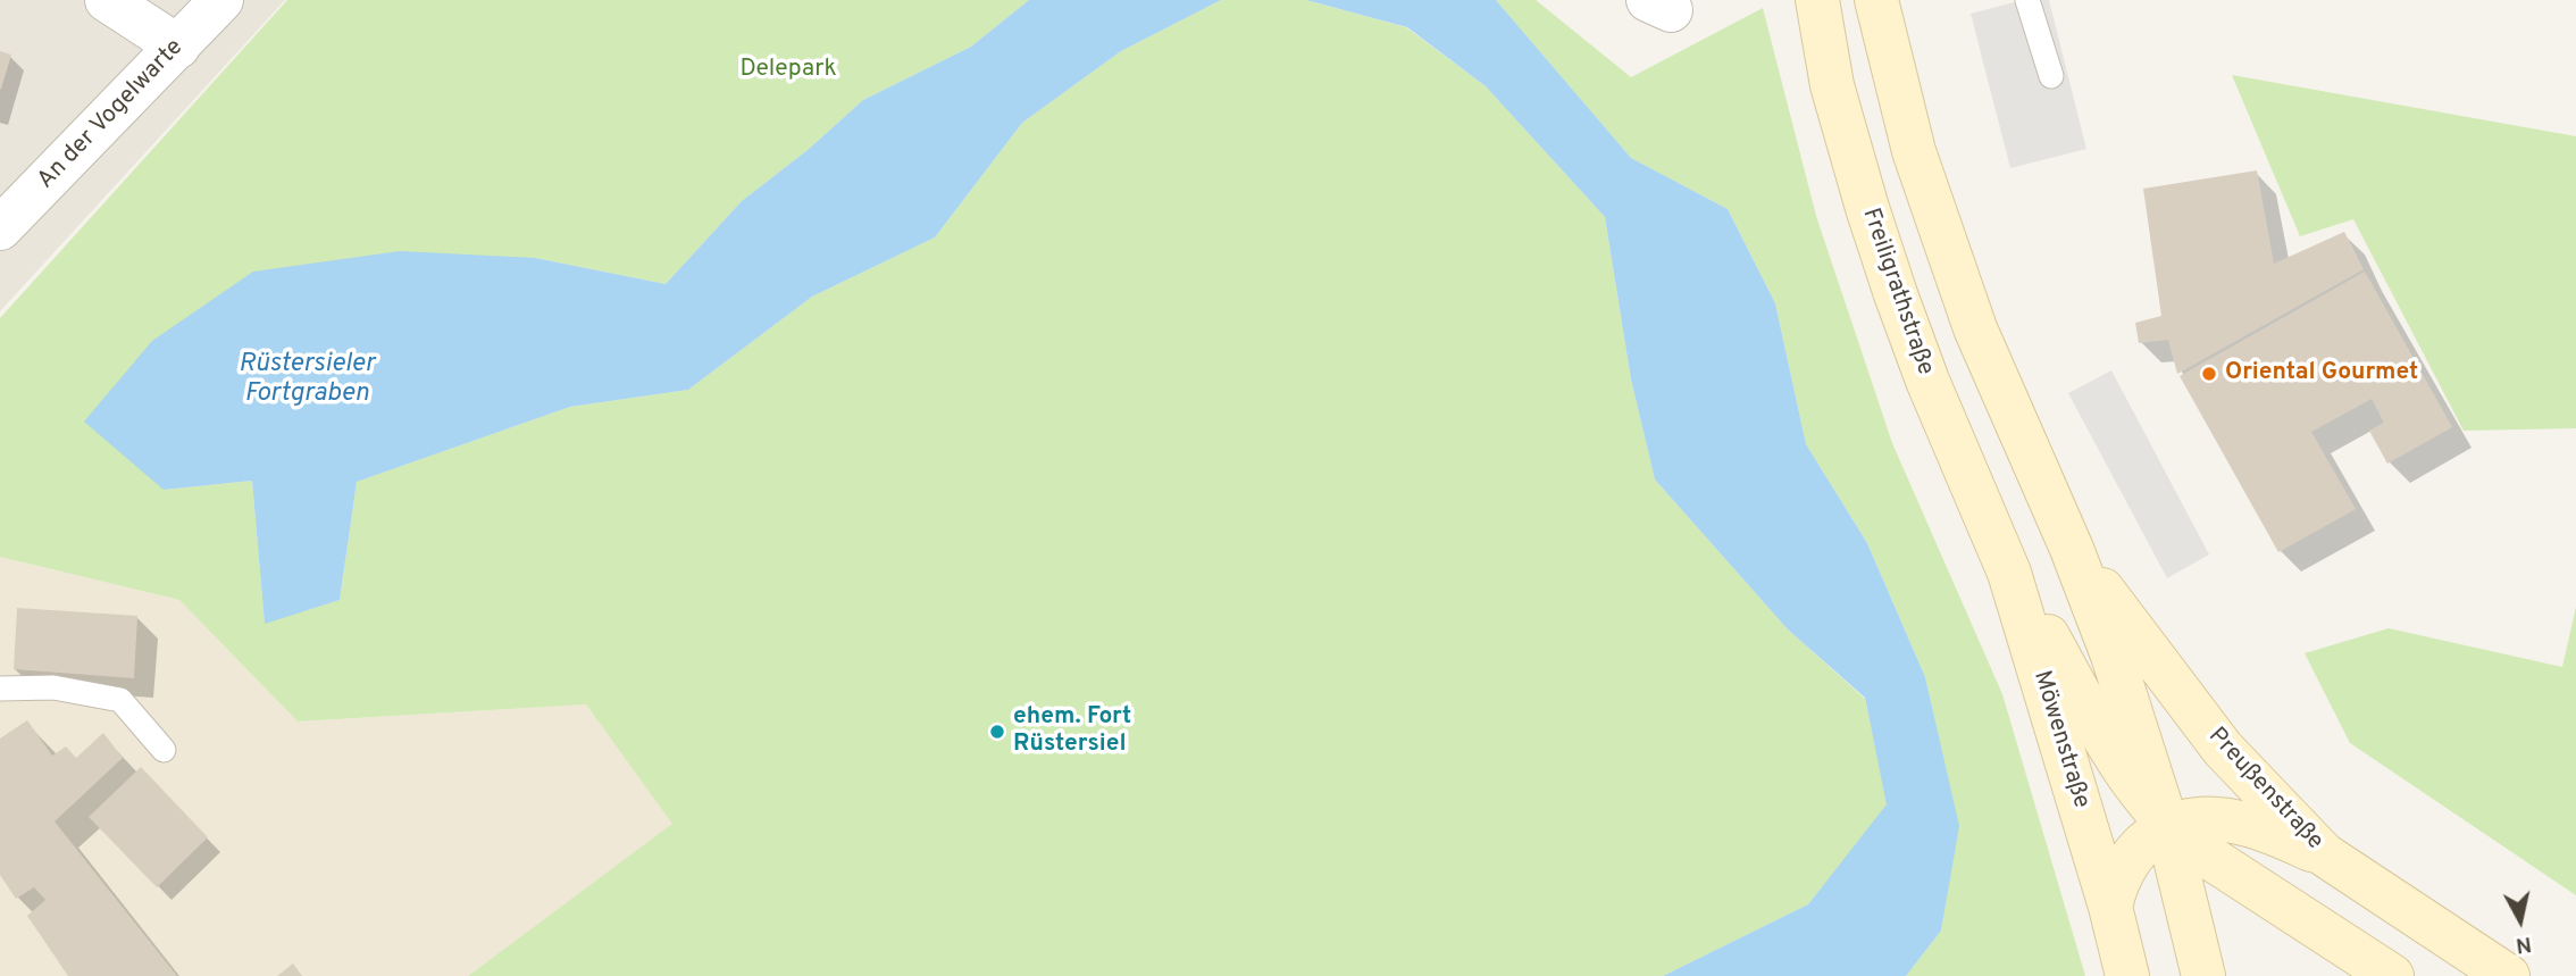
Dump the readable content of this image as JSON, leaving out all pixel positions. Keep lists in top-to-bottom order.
{
  "streets": {
    "main road": ["Freiligrathstraße", "Möwenstraße", "Preußenstraße"],
    "street": ["An der Vogelwarte"]
  },
  "crossings": [
    ["Freiligrathstraße", "Möwenstraße"]
  ],
  "water": ["Rüstersieler Fortgraben"],
  "parks": ["Delepark"],
  "places": ["Oriental Gourmet", "ehem. Fort Rüstersiel"],
  "north": "bottom"
}
